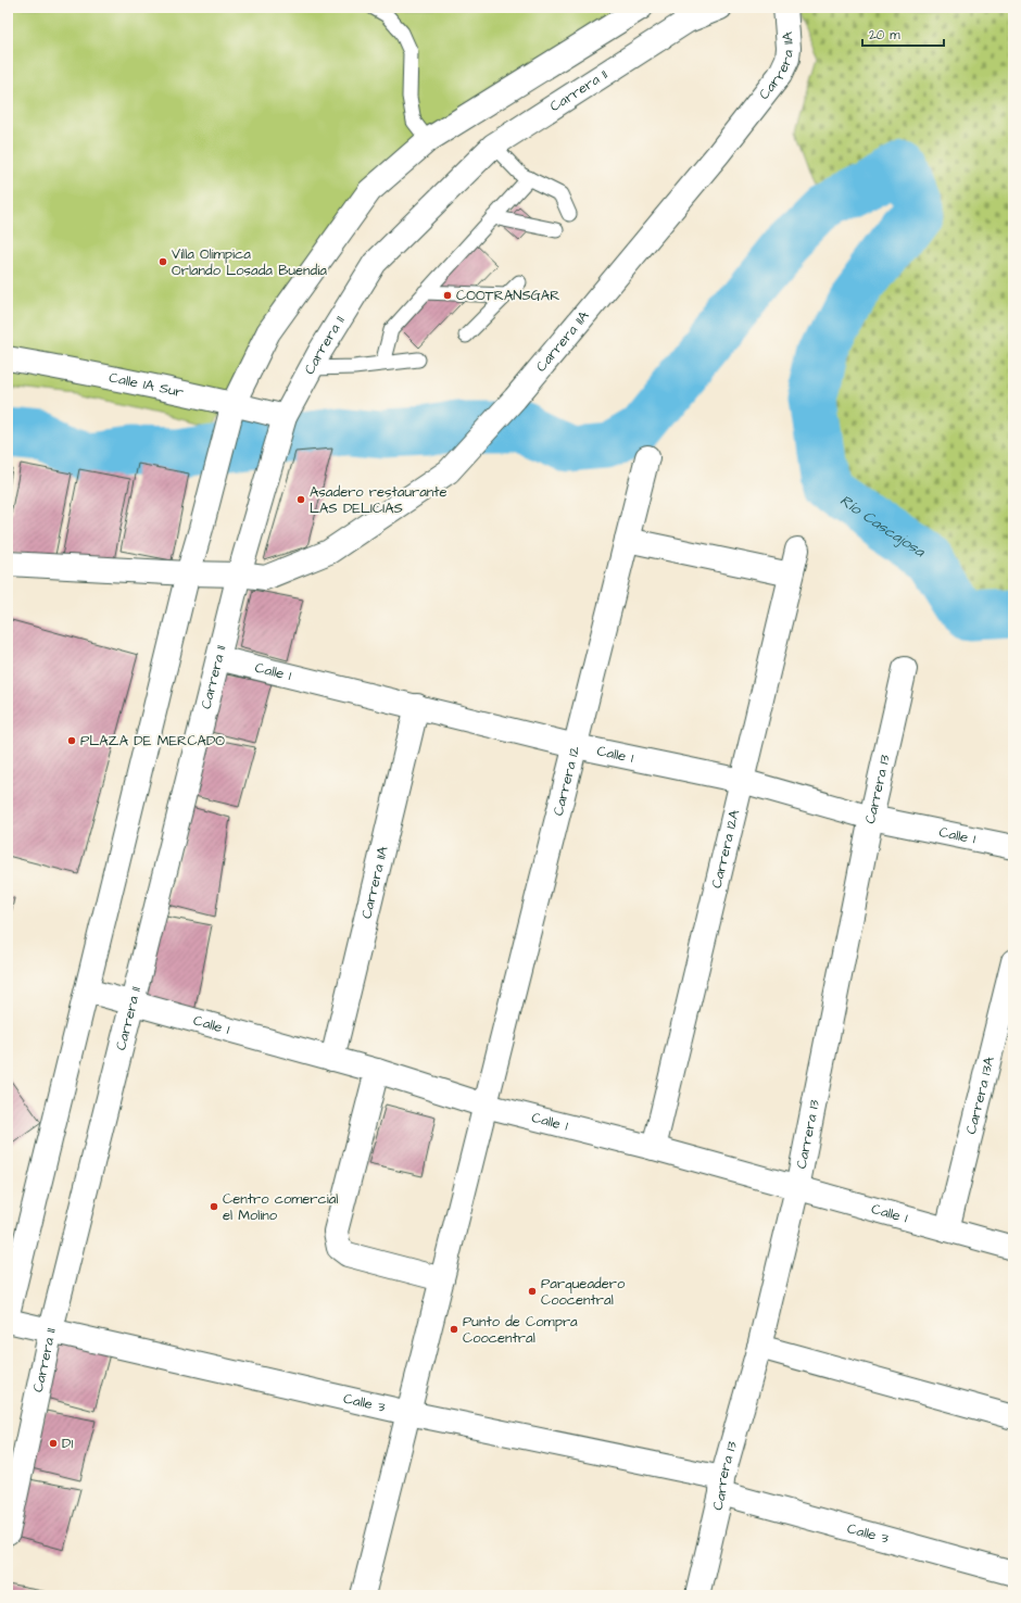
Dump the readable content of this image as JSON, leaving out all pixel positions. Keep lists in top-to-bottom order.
{
  "streets": {
    "street": [
      "Carrera 11A",
      "Carrera 11",
      "Calle 1A Sur",
      "Calle 1",
      "Carrera 12",
      "Carrera 13",
      "Carrera 12A",
      "Carrera 13A",
      "Calle 3"
    ]
  },
  "crossings": [
    ["Carrera 11A", "Carrera 11"],
    ["Carrera 11A", "Calle 1"],
    ["Carrera 11", "Calle 1A Sur"],
    ["Carrera 11", "Calle 1"],
    ["Carrera 11", "Calle 3"],
    ["Calle 1", "Carrera 12"],
    ["Calle 1", "Carrera 13"],
    ["Calle 1", "Carrera 12A"],
    ["Calle 1", "Carrera 13A"],
    ["Carrera 12", "Calle 3"],
    ["Carrera 13", "Calle 3"]
  ],
  "water": ["Río Cascajosa"],
  "places": [
    "Villa Olimpica Orlando Losada Buendía",
    "COOTRANSGAR",
    "Asadero restaurante LAS DELICIAS",
    "PLAZA DE MERCADO",
    "Centro comercial el Molino",
    "Parqueadero Coocentral",
    "Punto de Compra Coocentral",
    "D1"
  ],
  "scale_bar": "20 m"
}
